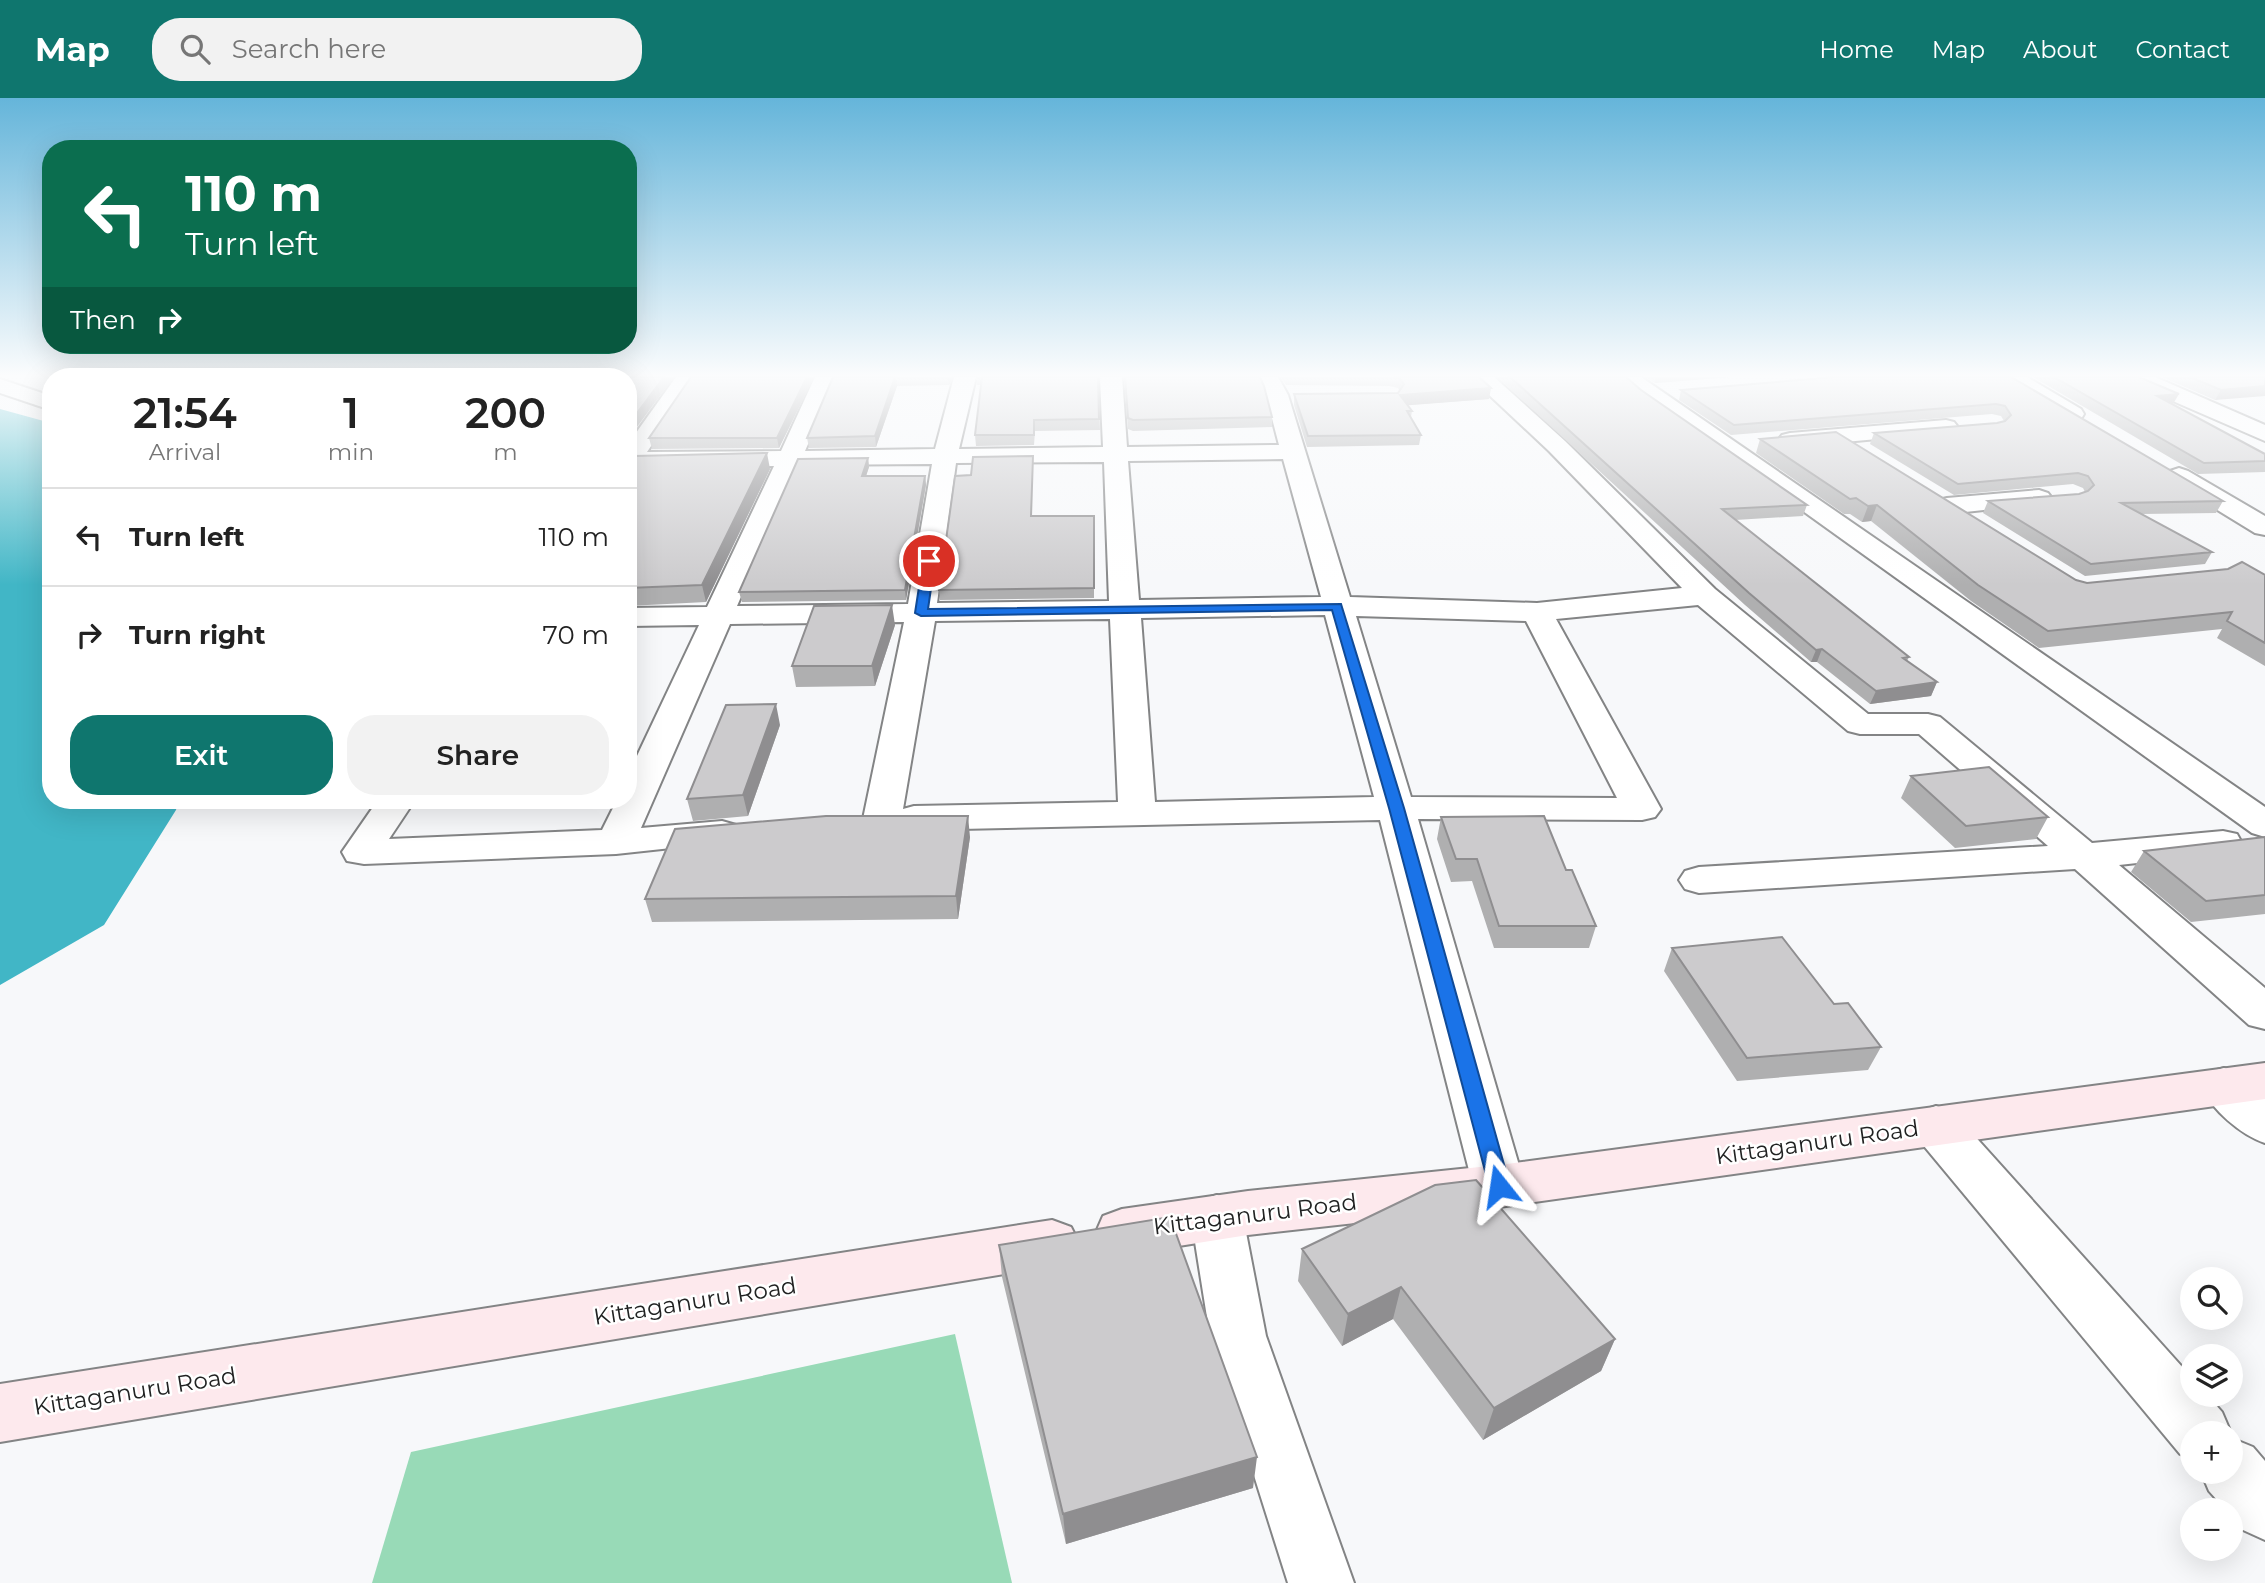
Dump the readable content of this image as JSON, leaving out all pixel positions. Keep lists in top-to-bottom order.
{
  "streets": {
    "street": ["Kittaganuru Road"]
  },
  "page": {
    "header": "Map",
    "search": "Search here",
    "nav": [
      "Home",
      "Map",
      "About",
      "Contact"
    ],
    "turn": ["110 m", "Turn left"],
    "then": "Then",
    "eta": [
      "21:54",
      "Arrival",
      "1",
      "min",
      "200",
      "m"
    ],
    "list": [
      {
        "name": "Turn left",
        "value": "110 m"
      },
      {
        "name": "Turn right",
        "value": "70 m"
      }
    ],
    "buttons": ["Exit", "Share"],
    "map_buttons": ["+", "−"]
  }
}
